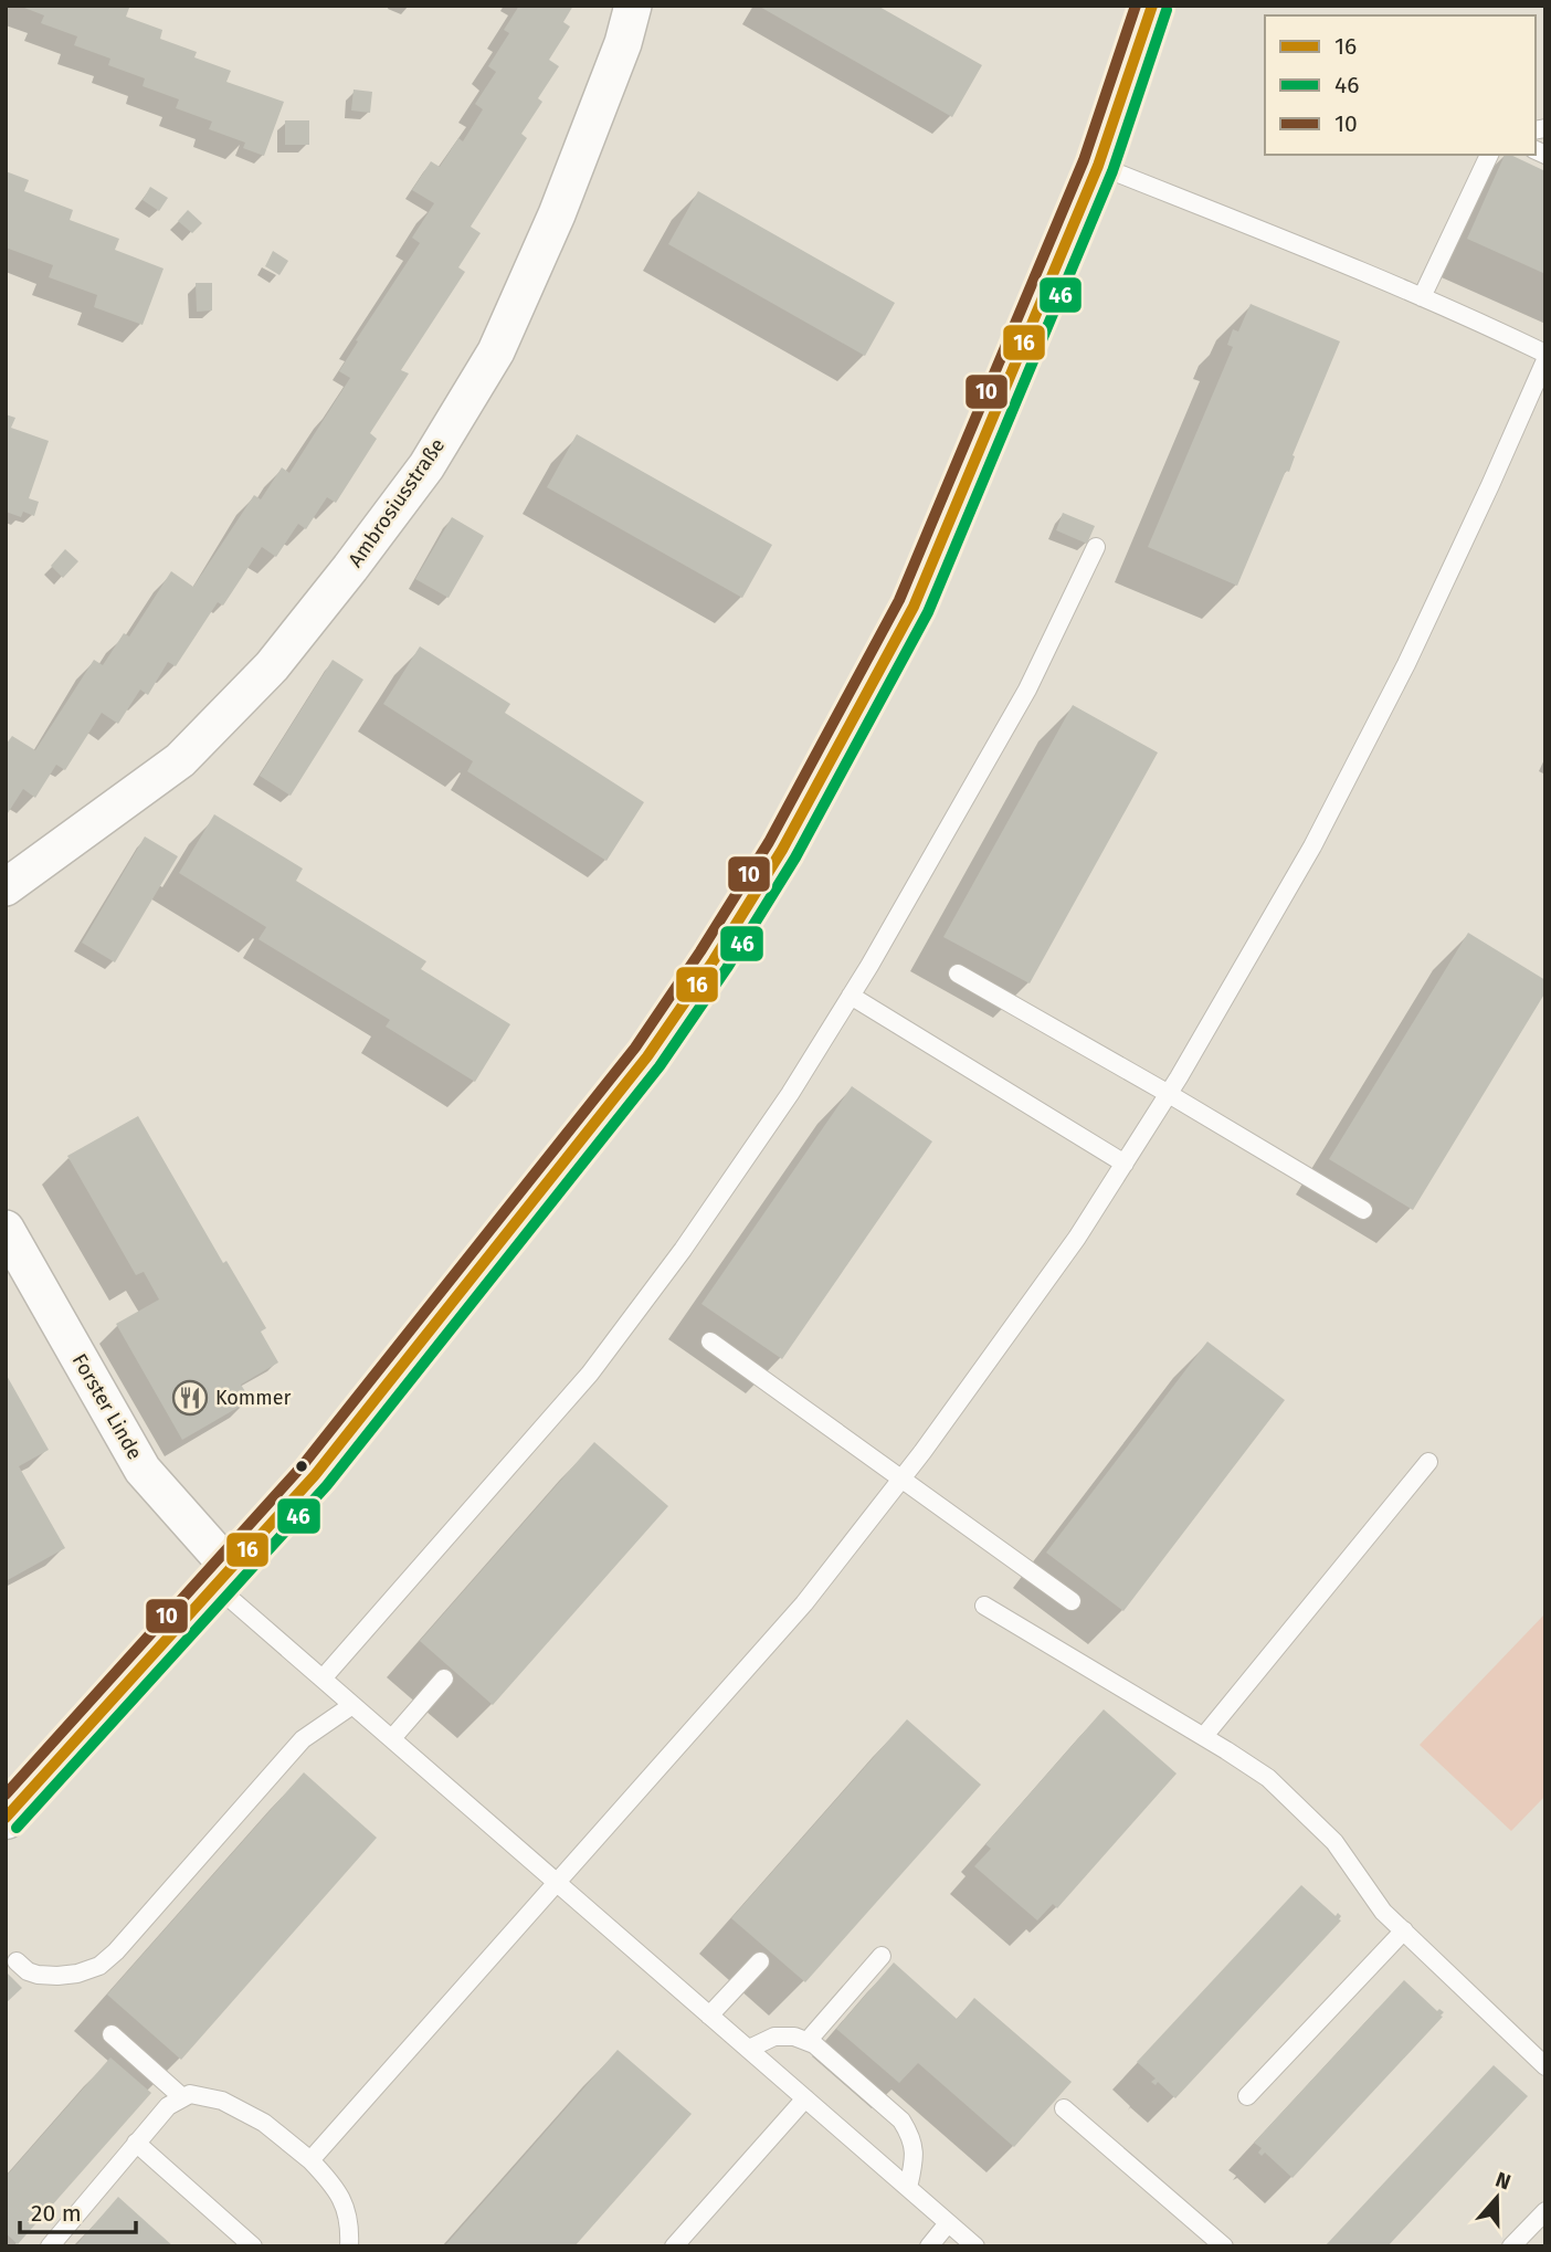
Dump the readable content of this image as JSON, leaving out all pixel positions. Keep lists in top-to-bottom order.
{
  "streets": {
    "street": ["Ambrosiusstraße", "Forster Linde"]
  },
  "places": {
    "restaurant": ["Kommer"]
  },
  "lines": ["transit line 16", "transit line 10", "transit line 46"],
  "legend": ["16", "46", "10"],
  "scale_bar": "20 m",
  "north": "top"
}
